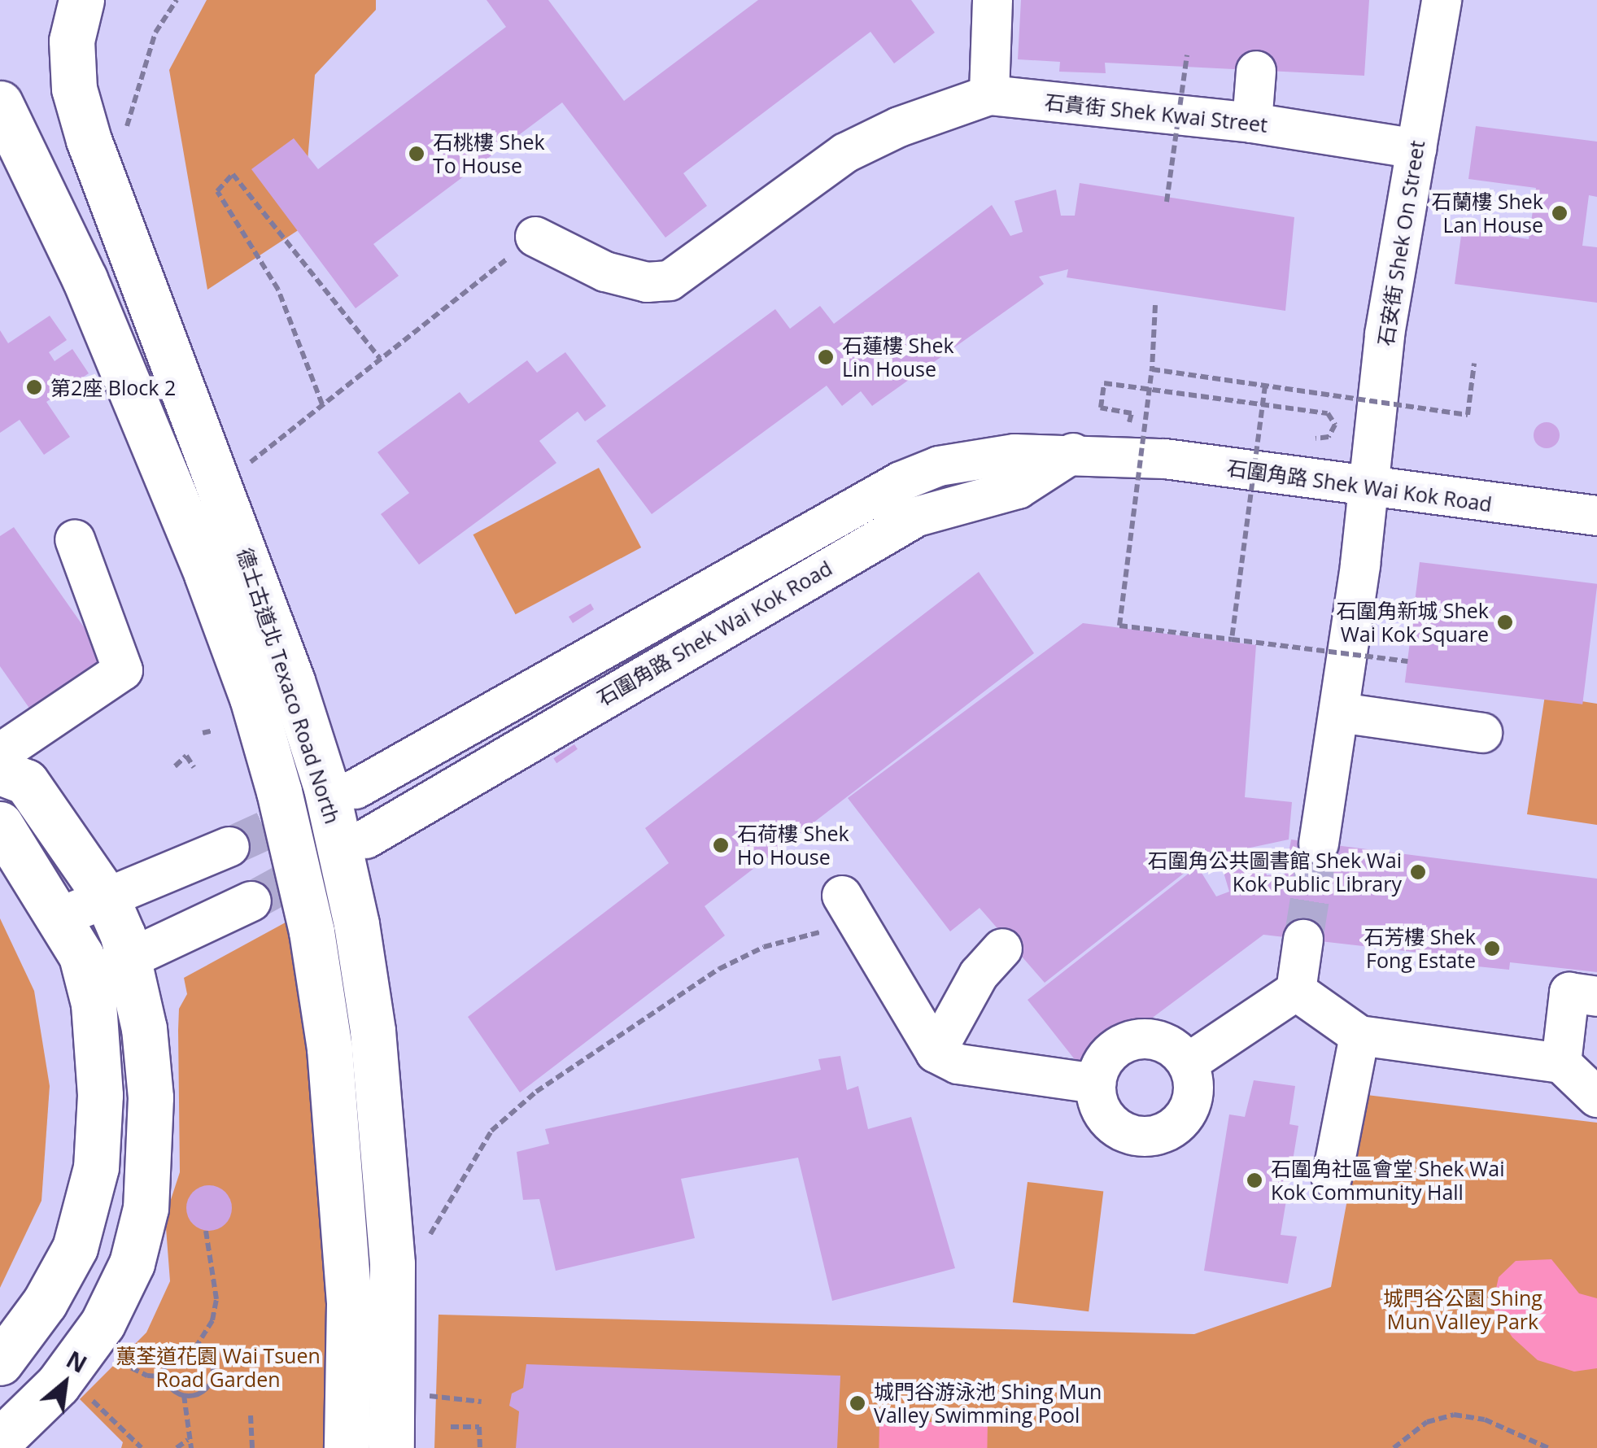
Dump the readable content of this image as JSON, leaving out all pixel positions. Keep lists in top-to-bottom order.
{
  "streets": {
    "main road": ["德士古道北 Texaco Road North"],
    "street": ["石貴街 Shek Kwai Street", "石安街 Shek On Street", "石圍角路 Shek Wai Kok Road"]
  },
  "crossings": [
    ["石貴街 Shek Kwai Street", "石安街 Shek On Street"],
    ["石安街 Shek On Street", "石圍角路 Shek Wai Kok Road"]
  ],
  "parks": ["城門谷公園 Shing Mun Valley Park", "蕙荃道花園 Wai Tsuen Road Garden"],
  "places": [
    "石桃樓 Shek To House",
    "石蘭樓 Shek Lan House",
    "石蓮樓 Shek Lin House",
    "第2座 Block 2",
    "石圍角新城 Shek Wai Kok Square",
    "石荷樓 Shek Ho House",
    "石圍角公共圖書館 Shek Wai Kok Public Library",
    "石芳樓 Shek Fong Estate",
    "石圍角社區會堂 Shek Wai Kok Community Hall",
    "城門谷游泳池 Shing Mun Valley Swimming Pool"
  ],
  "north": "top right"
}
